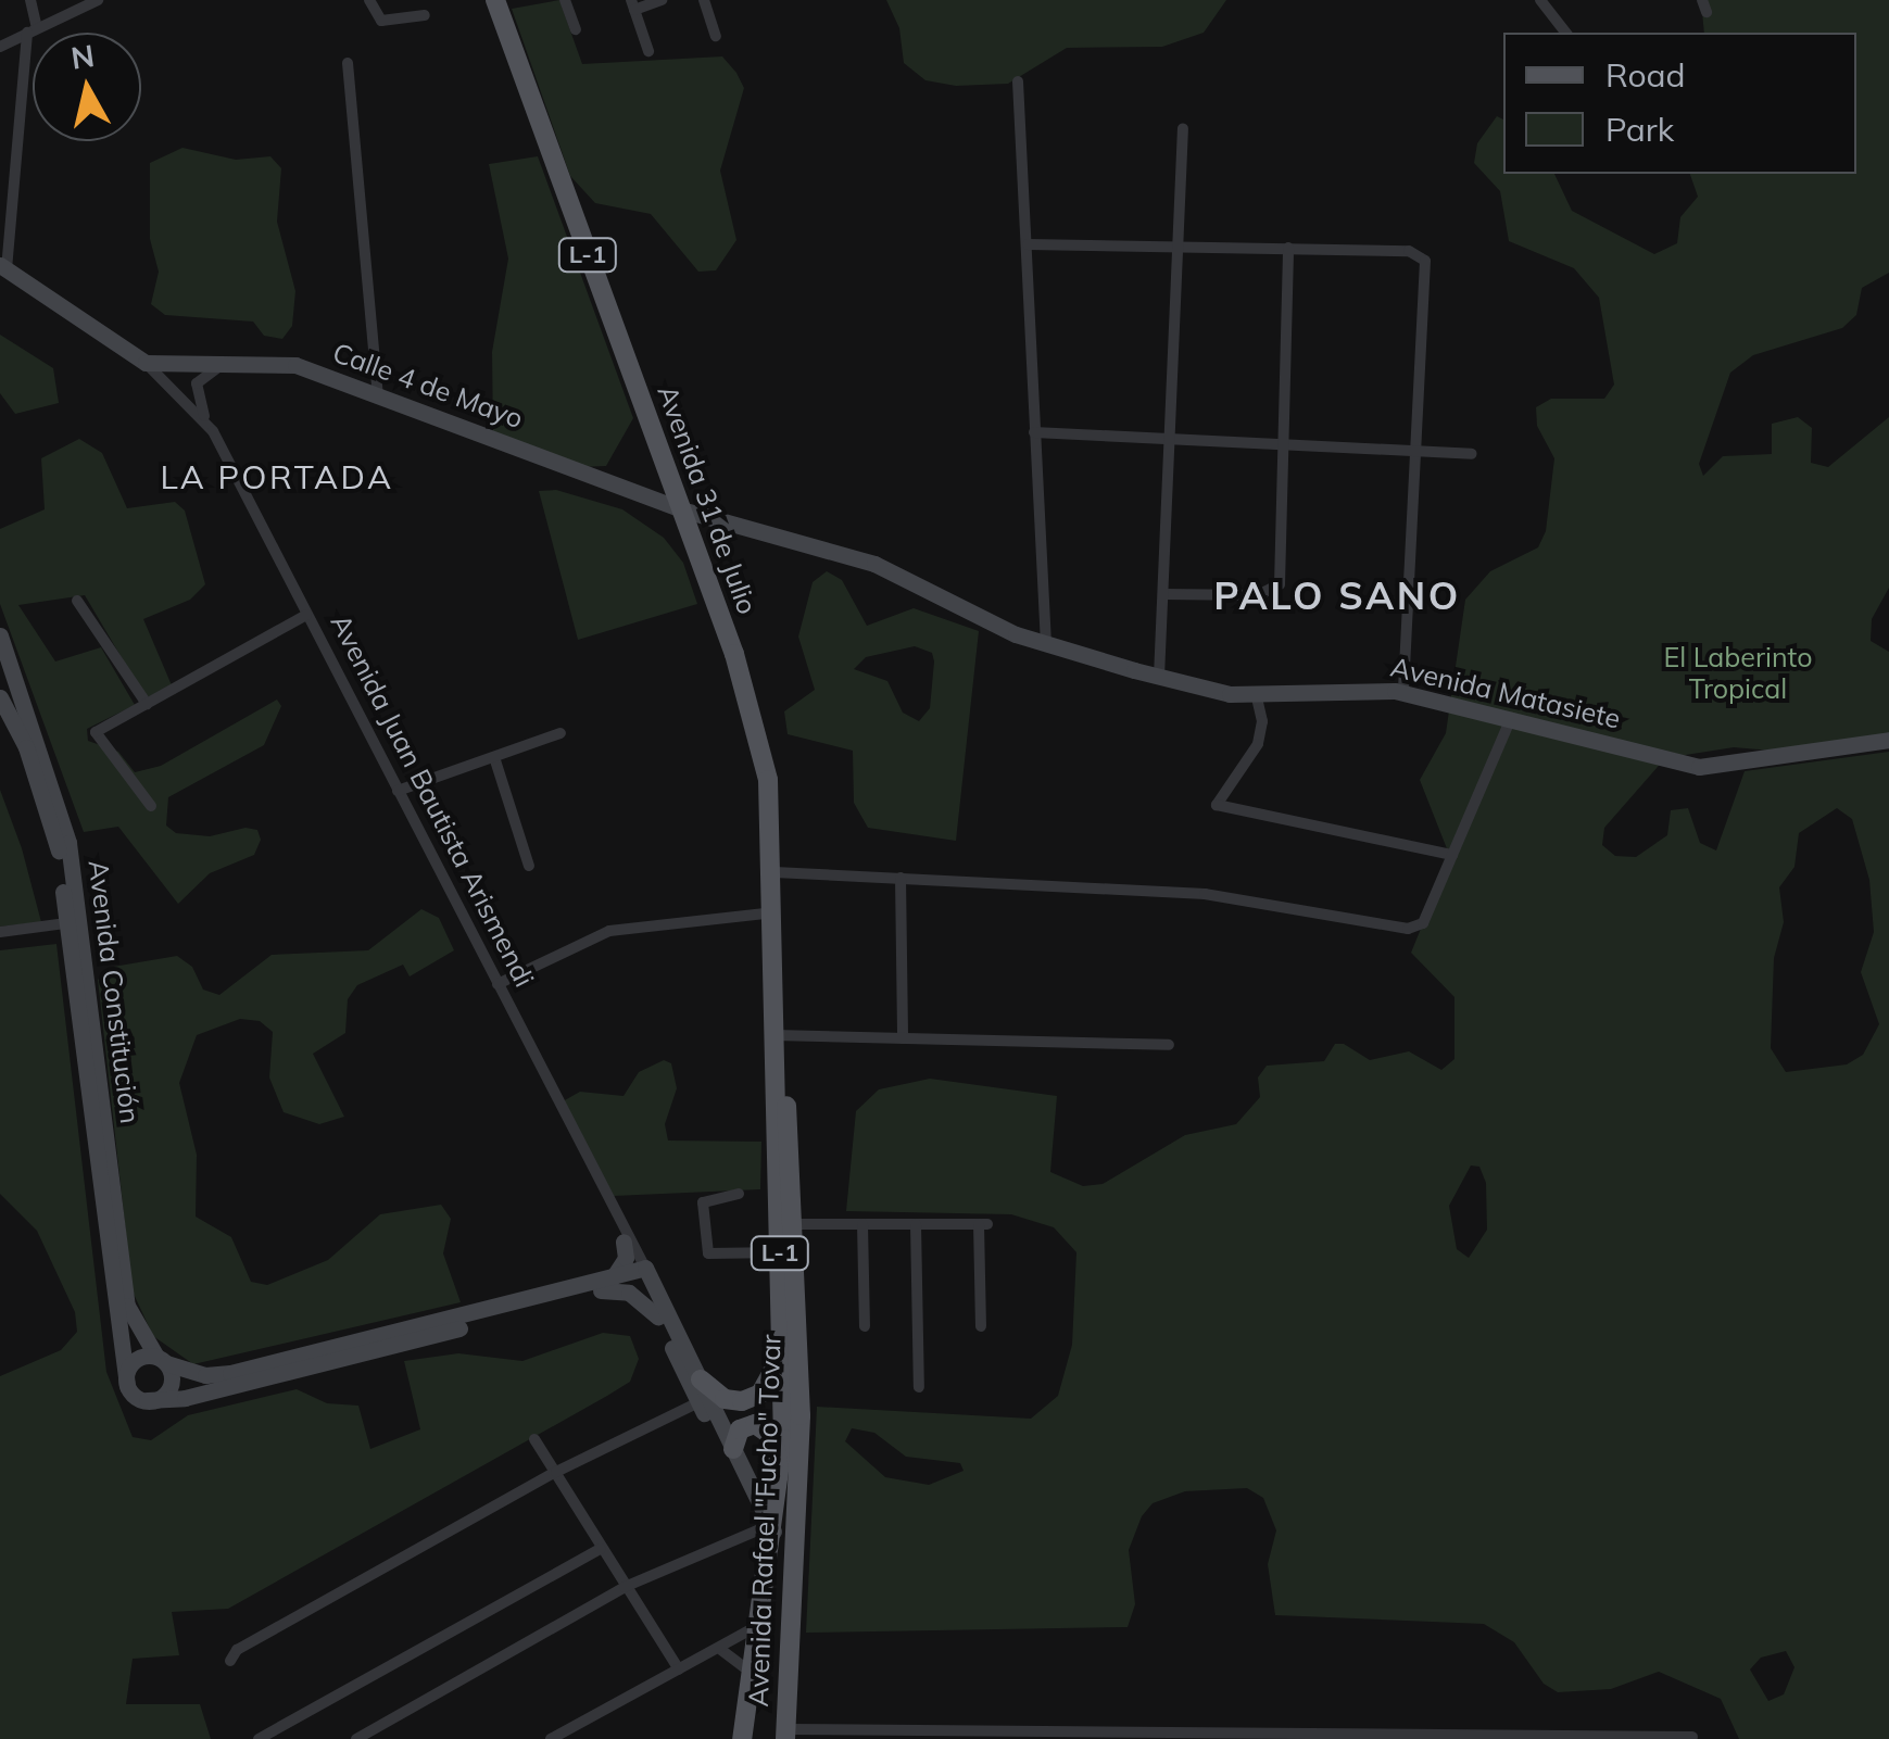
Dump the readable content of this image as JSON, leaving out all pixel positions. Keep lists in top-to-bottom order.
{
  "streets": {
    "main road": ["L-1", "Avenida 31 de Julio", "Avenida Rafael \"Fucho\" Tovar"],
    "street": [
      "Calle 4 de Mayo",
      "Avenida Matasiete",
      "Avenida Juan Bautista Arismendi",
      "Avenida Constitución"
    ]
  },
  "crossings": [
    ["L-1", "Avenida Juan Bautista Arismendi"],
    ["L-1", "Avenida Rafael \"Fucho\" Tovar"],
    ["Calle 4 de Mayo", "Avenida 31 de Julio"],
    ["Calle 4 de Mayo", "Avenida Matasiete"],
    ["Calle 4 de Mayo", "Avenida Juan Bautista Arismendi"],
    ["Avenida 31 de Julio", "Avenida Matasiete"],
    ["Avenida 31 de Julio", "Avenida Rafael \"Fucho\" Tovar"],
    ["Avenida Juan Bautista Arismendi", "Avenida Rafael \"Fucho\" Tovar"]
  ],
  "districts": ["LA PORTADA", "PALO SANO"],
  "parks": ["El Laberinto Tropical"],
  "legend": ["Road", "Park"],
  "north": "top"
}
